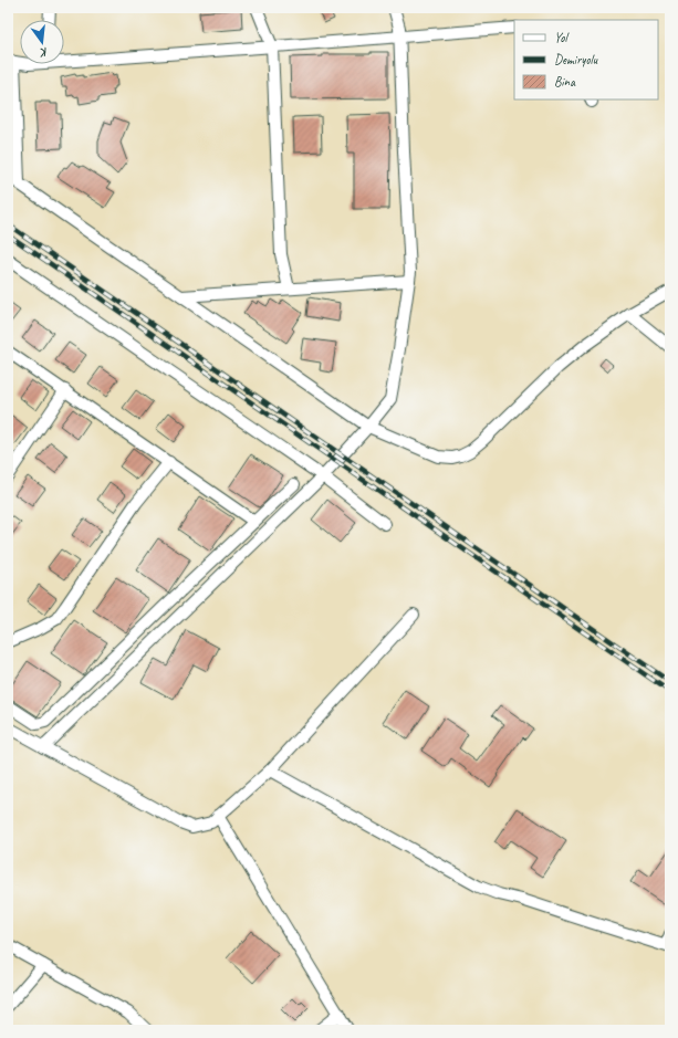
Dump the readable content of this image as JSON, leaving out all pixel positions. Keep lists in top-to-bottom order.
{
  "legend": ["Yol", "Demiryolu", "Bina"],
  "north": "bottom"
}
